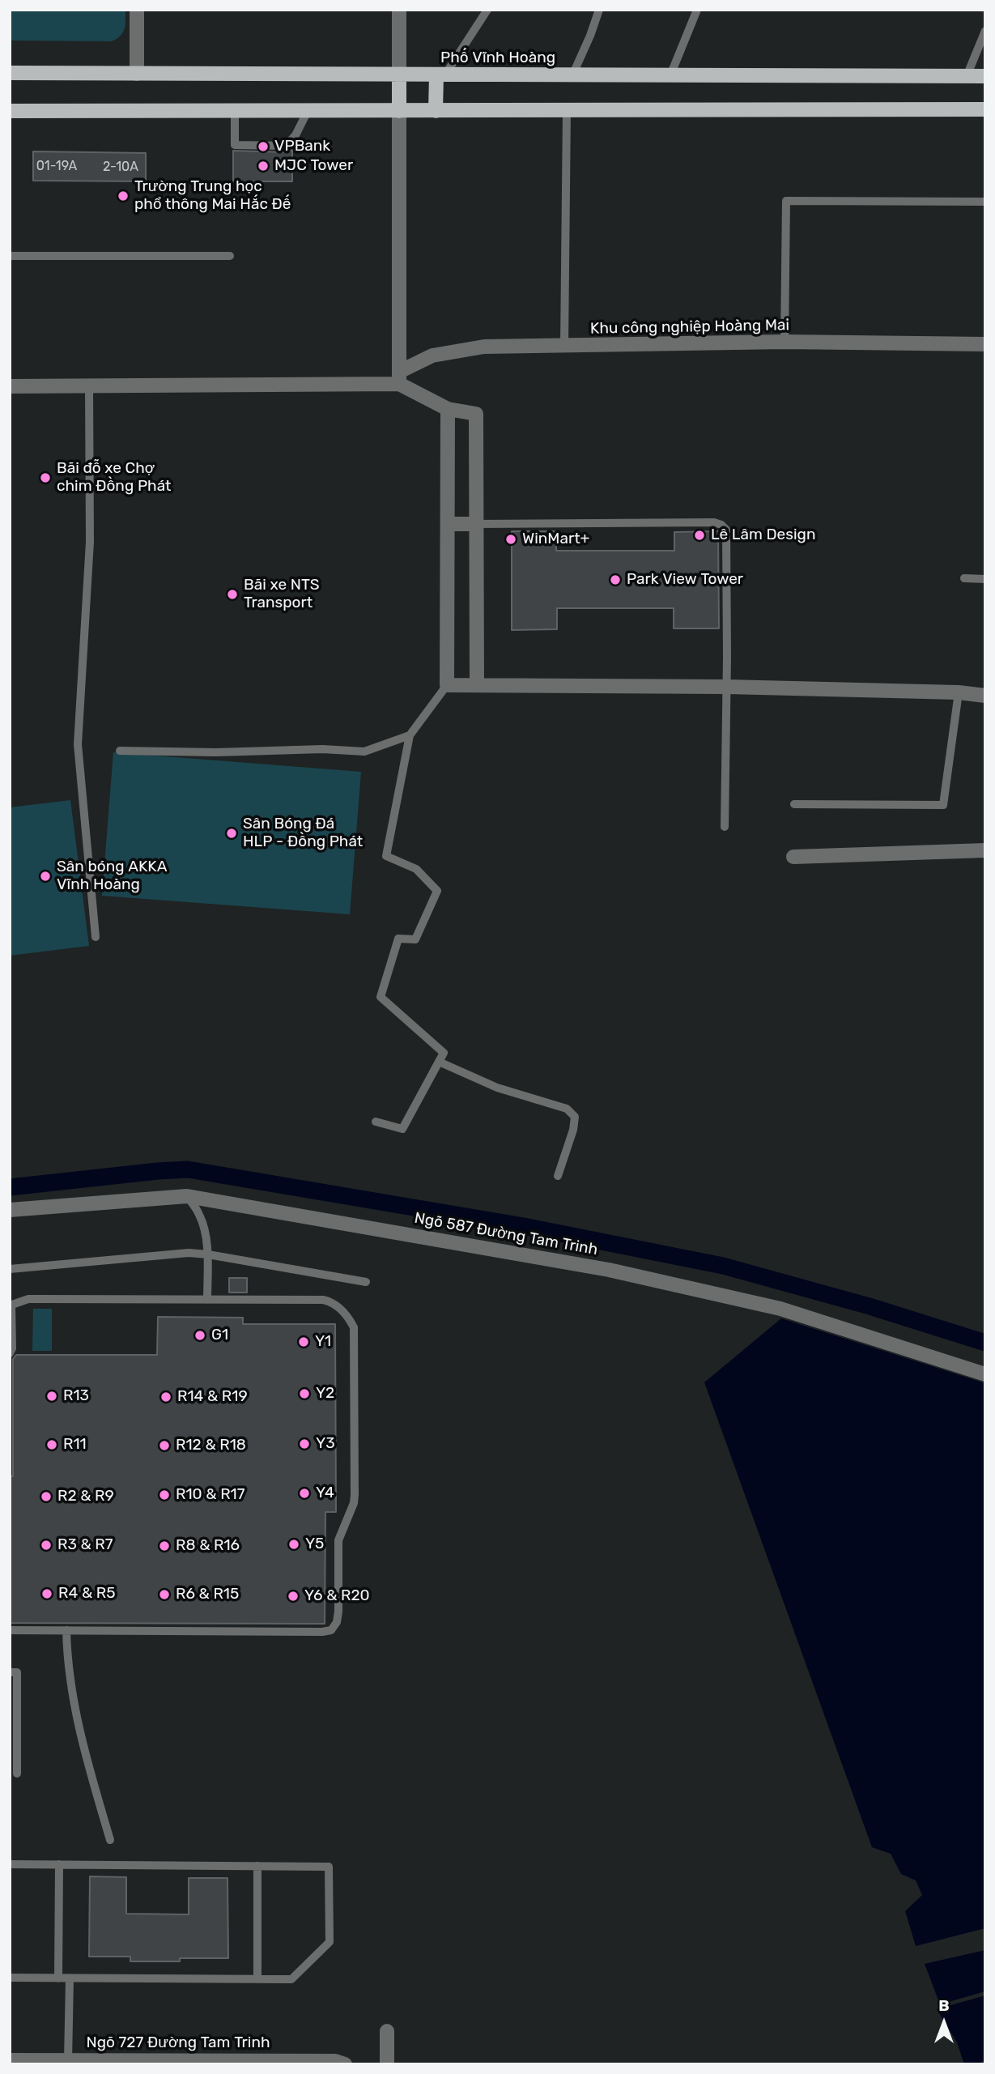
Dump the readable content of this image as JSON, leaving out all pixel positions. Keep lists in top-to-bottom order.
{
  "streets": {
    "main road": ["Phố Vĩnh Hoàng"],
    "street": ["Khu công nghiệp Hoàng Mai", "Ngõ 587 Đường Tam Trinh", "Ngõ 727 Đường Tam Trinh"]
  },
  "places": [
    "VPBank",
    "MJC Tower",
    "Trường Trung học phổ thông Mai Hắc Đế",
    "Bãi đỗ xe Chợ chim Đồng Phát",
    "Lê Lâm Design",
    "WinMart+",
    "Park View Tower",
    "Bãi xe NTS Transport",
    "Sân Bóng Đá HLP - Đồng Phát",
    "Sân bóng AKKA Vĩnh Hoàng",
    "G1",
    "Y1",
    "Y2",
    "R13",
    "R14 & R19",
    "Y3",
    "R11",
    "R12 & R18",
    "Y4",
    "R10 & R17",
    "R2 & R9",
    "Y5",
    "R3 & R7",
    "R8 & R16",
    "R4 & R5",
    "R6 & R15",
    "Y6 & R20"
  ],
  "house_numbers": ["01-19A", "2-10A"],
  "north": "top"
}
